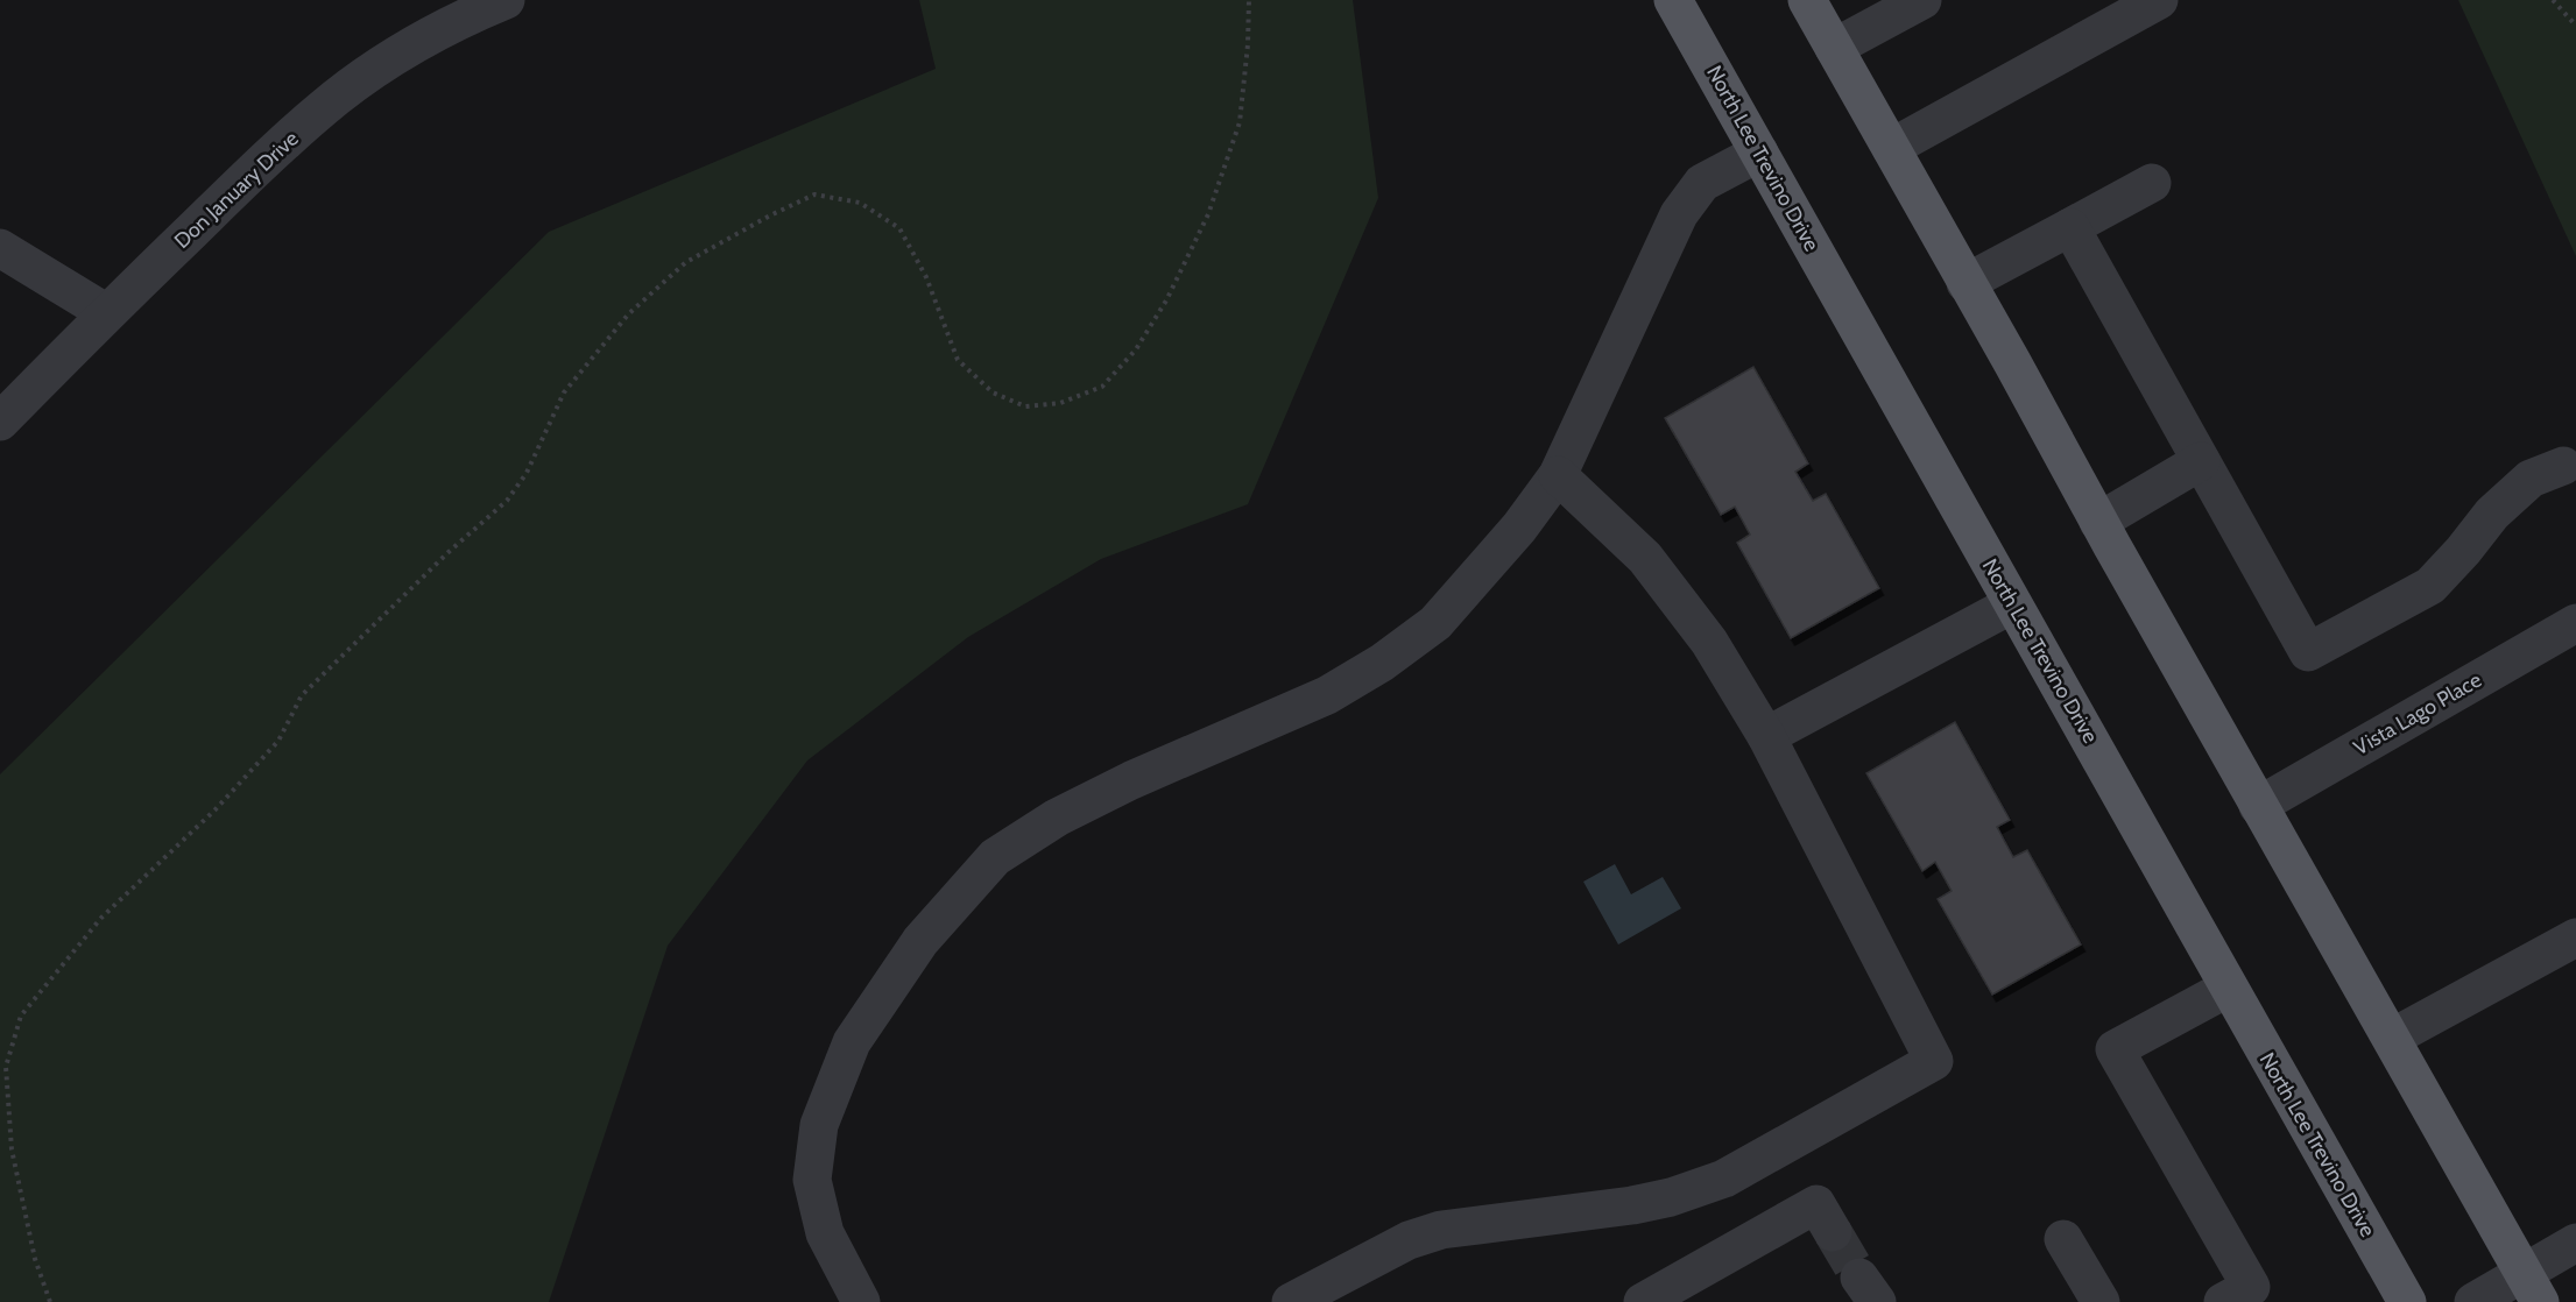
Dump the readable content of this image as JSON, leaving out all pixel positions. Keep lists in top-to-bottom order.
{
  "streets": {
    "main road": ["North Lee Trevino Drive"],
    "street": ["Don January Drive", "Vista Lago Place"]
  }
}
